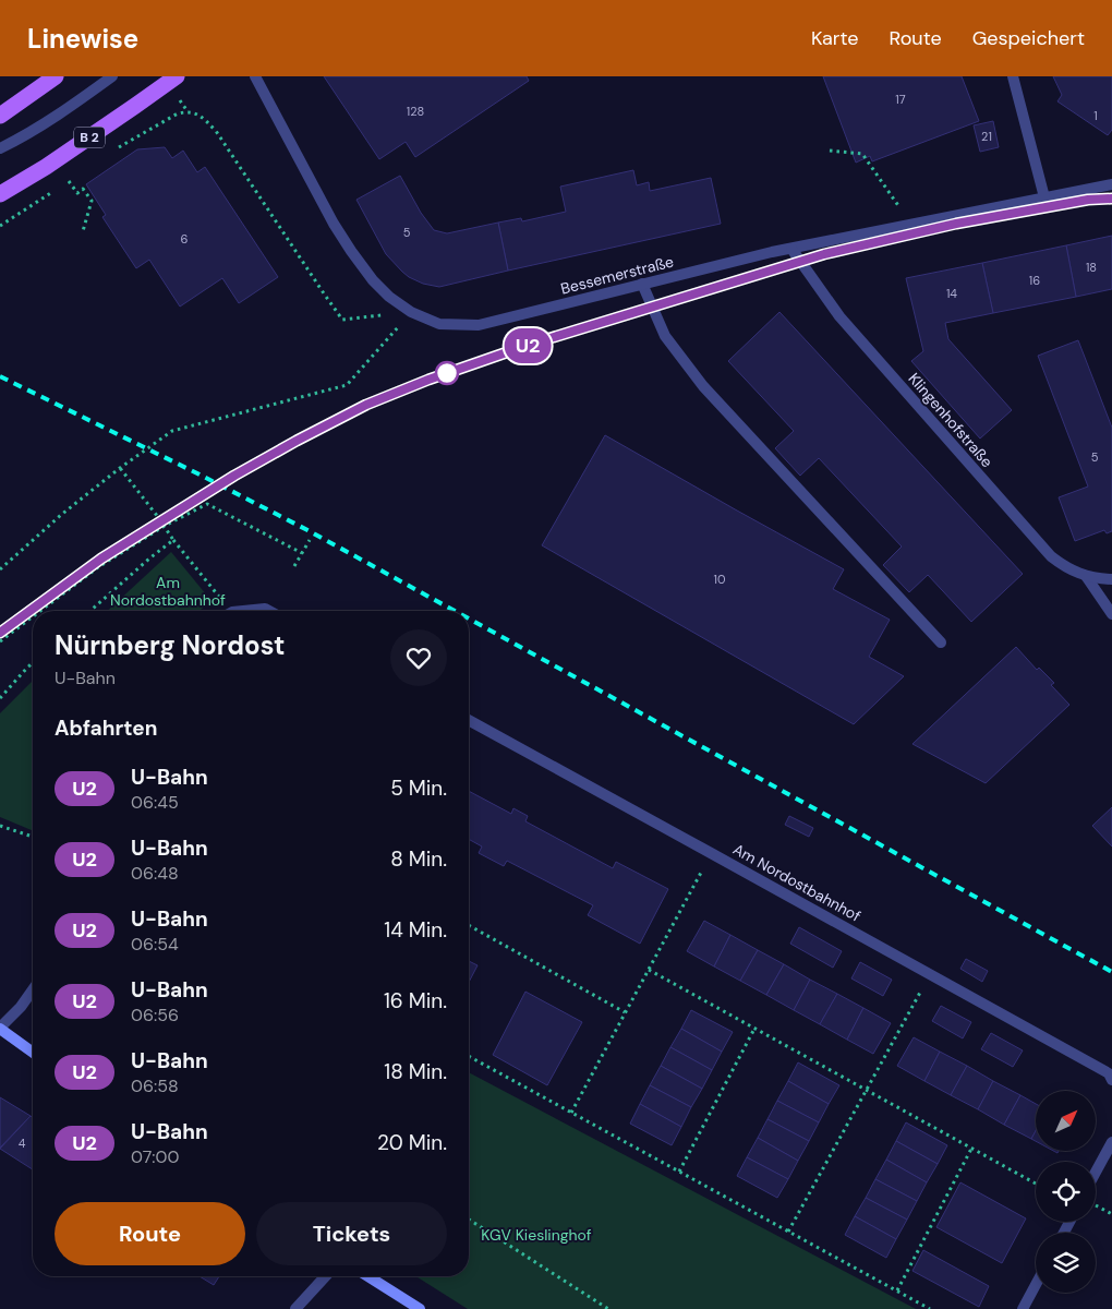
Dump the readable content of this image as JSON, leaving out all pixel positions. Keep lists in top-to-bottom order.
{
  "streets": {
    "main road": ["B 2"],
    "street": ["Bessemerstraße", "Klingenhofstraße", "Am Nordostbahnhof"]
  },
  "crossings": [
    ["Bessemerstraße", "Klingenhofstraße"]
  ],
  "parks": ["Am Nordostbahnhof", "KGV Kieslinghof"],
  "lines": ["metro line U2"],
  "house_numbers": [
    "17",
    "128",
    "1",
    "21",
    "5",
    "6",
    "18",
    "16",
    "14",
    "5",
    "10",
    "4"
  ],
  "north": "top right",
  "page": {
    "header": "Linewise",
    "nav": ["Karte", "Route", "Gespeichert"],
    "on_map": "U2",
    "heading": [
      ["Nürnberg Nordost", "U-Bahn"],
      "Abfahrten"
    ],
    "list": [
      {
        "mark": "U2",
        "name": "U-Bahn",
        "note": "06:45",
        "value": "5 Min."
      },
      {
        "mark": "U2",
        "name": "U-Bahn",
        "note": "06:48",
        "value": "8 Min."
      },
      {
        "mark": "U2",
        "name": "U-Bahn",
        "note": "06:54",
        "value": "14 Min."
      },
      {
        "mark": "U2",
        "name": "U-Bahn",
        "note": "06:56",
        "value": "16 Min."
      },
      {
        "mark": "U2",
        "name": "U-Bahn",
        "note": "06:58",
        "value": "18 Min."
      },
      {
        "mark": "U2",
        "name": "U-Bahn",
        "note": "07:00",
        "value": "20 Min."
      }
    ],
    "buttons": ["Route", "Tickets"]
  }
}
